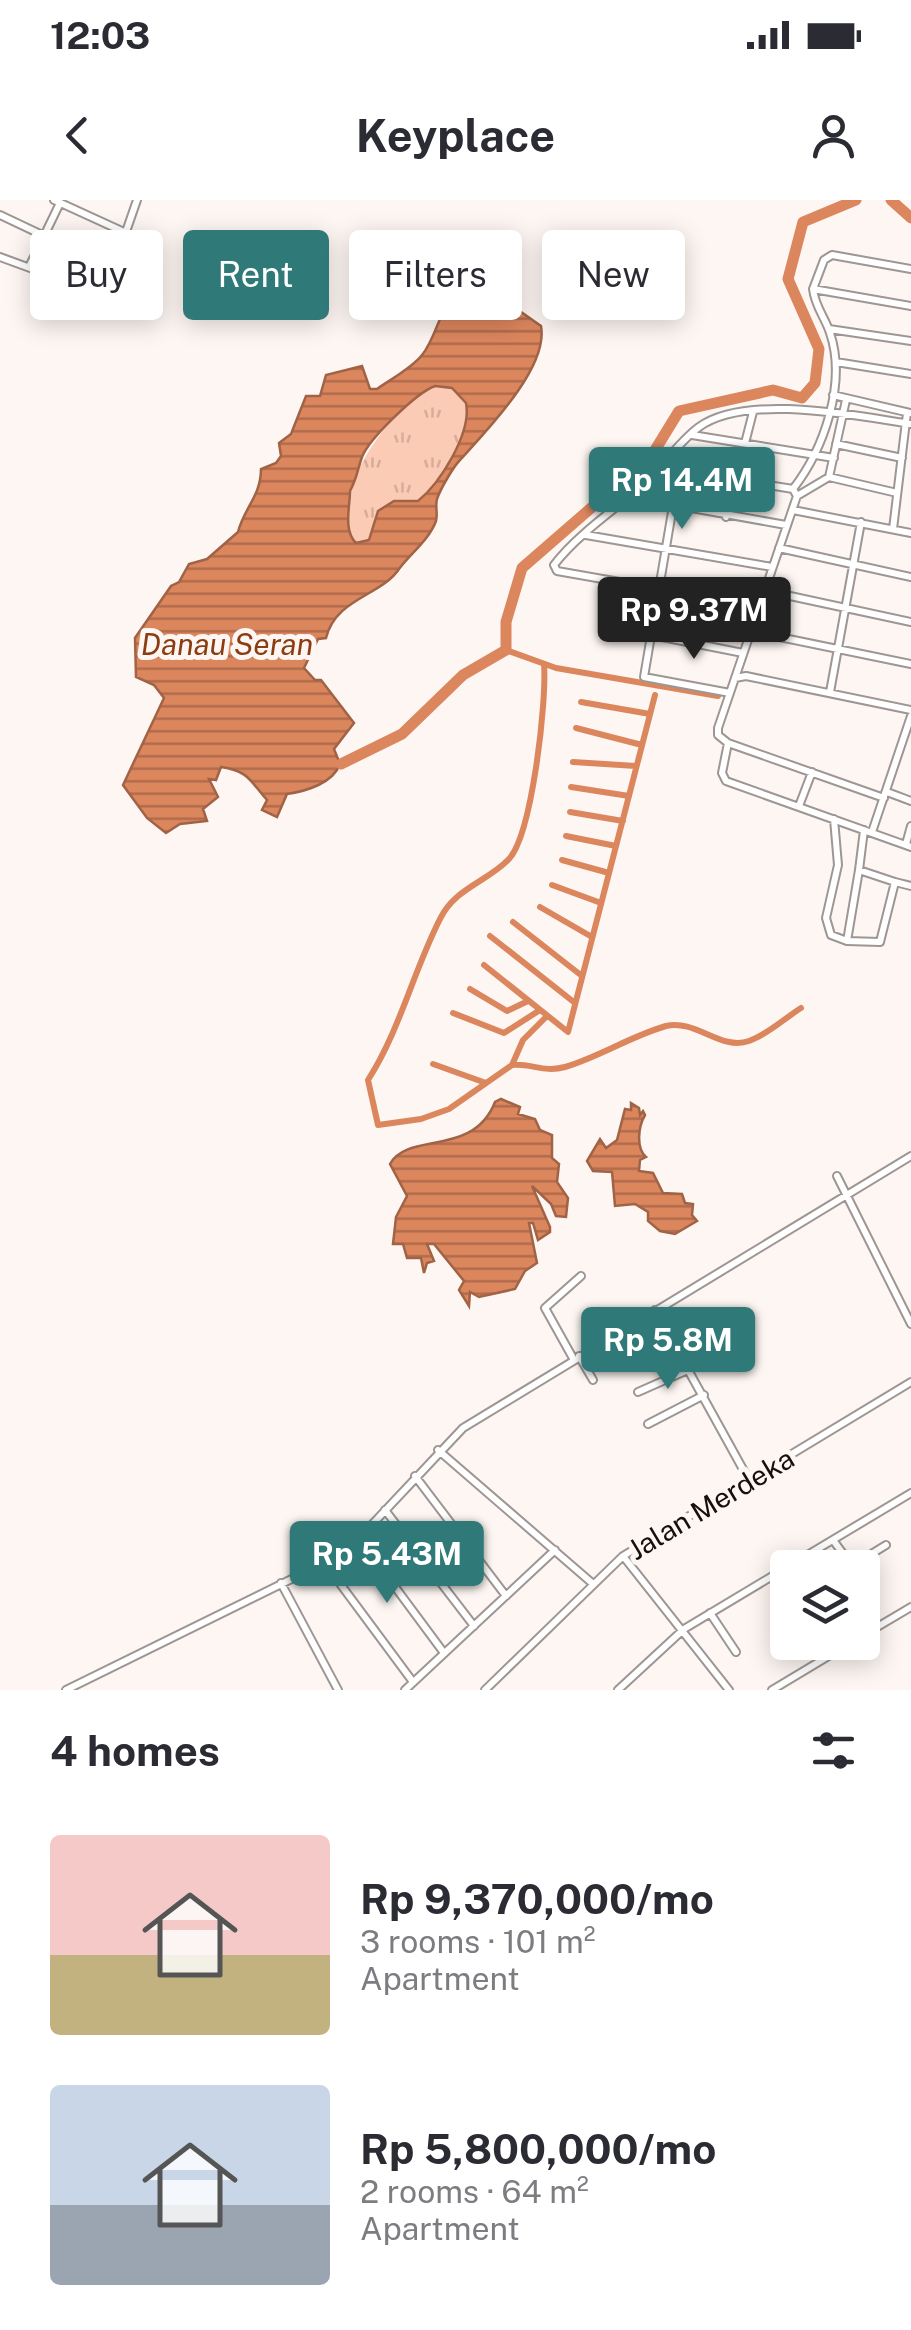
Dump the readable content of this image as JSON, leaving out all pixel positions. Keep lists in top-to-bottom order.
{
  "streets": {
    "street": ["Jalan Merdeka"]
  },
  "water": ["Danau Seran"],
  "page": {
    "status": "12:03",
    "header": "Keyplace",
    "chip": [
      "Buy",
      "Rent",
      "Filters",
      "New"
    ],
    "price": [
      "Rp 14.4M",
      "Rp 9.37M",
      "Rp 5.8M",
      "Rp 5.43M"
    ],
    "heading": "4 homes",
    "list": [
      {
        "name": "Rp 9,370,000/mo",
        "note": "3 rooms · 101 m² · Apartment"
      },
      {
        "name": "Rp 5,800,000/mo",
        "note": "2 rooms · 64 m² · Apartment"
      }
    ]
  }
}
